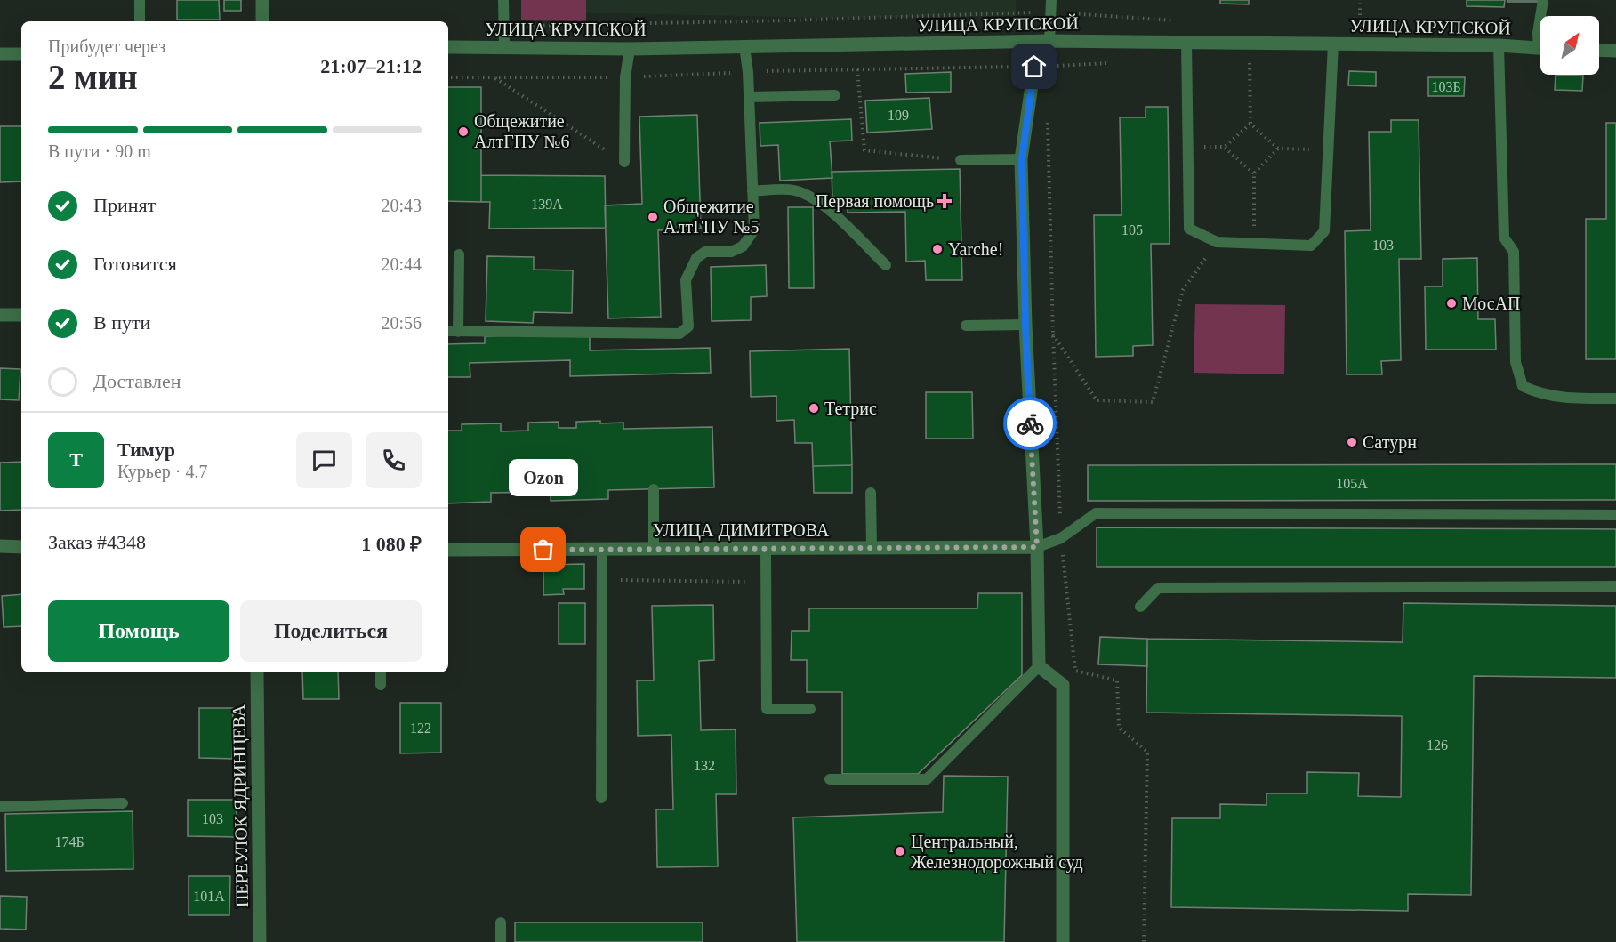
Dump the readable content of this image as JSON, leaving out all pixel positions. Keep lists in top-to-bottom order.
{
  "streets": {
    "street": ["УЛИЦА КРУПСКОЙ", "УЛИЦА ДИМИТРОВА", "ПЕРЕУЛОК ЯДРИНЦЕВА"]
  },
  "places": {
    "other": [
      "Общежитие АлтГПУ №6",
      "Общежитие АлтГПУ №5",
      "Yarche!",
      "МосАП",
      "Тетрис",
      "Сатурн",
      "Ozon",
      "Центральный, Железнодорожный суд"
    ],
    "health": ["Первая помощь"]
  },
  "house_numbers": [
    "103Б",
    "109",
    "139А",
    "105",
    "103",
    "105А",
    "122",
    "126",
    "132",
    "103",
    "174Б",
    "101А"
  ],
  "north": "top right",
  "page": {
    "heading": ["2 мин", "Прибудет через", "21:07–21:12"],
    "panel": [
      "Тимур",
      "Курьер · 4.7",
      "Заказ #4348",
      "1 080 ₽"
    ],
    "bar": "В пути · 90 m",
    "list": [
      ["Принят", "20:43"],
      ["Готовится", "20:44"],
      ["В пути", "20:56"],
      "Доставлен"
    ],
    "round": "Т",
    "bubble": "Ozon",
    "buttons": ["Помощь", "Поделиться"]
  }
}
